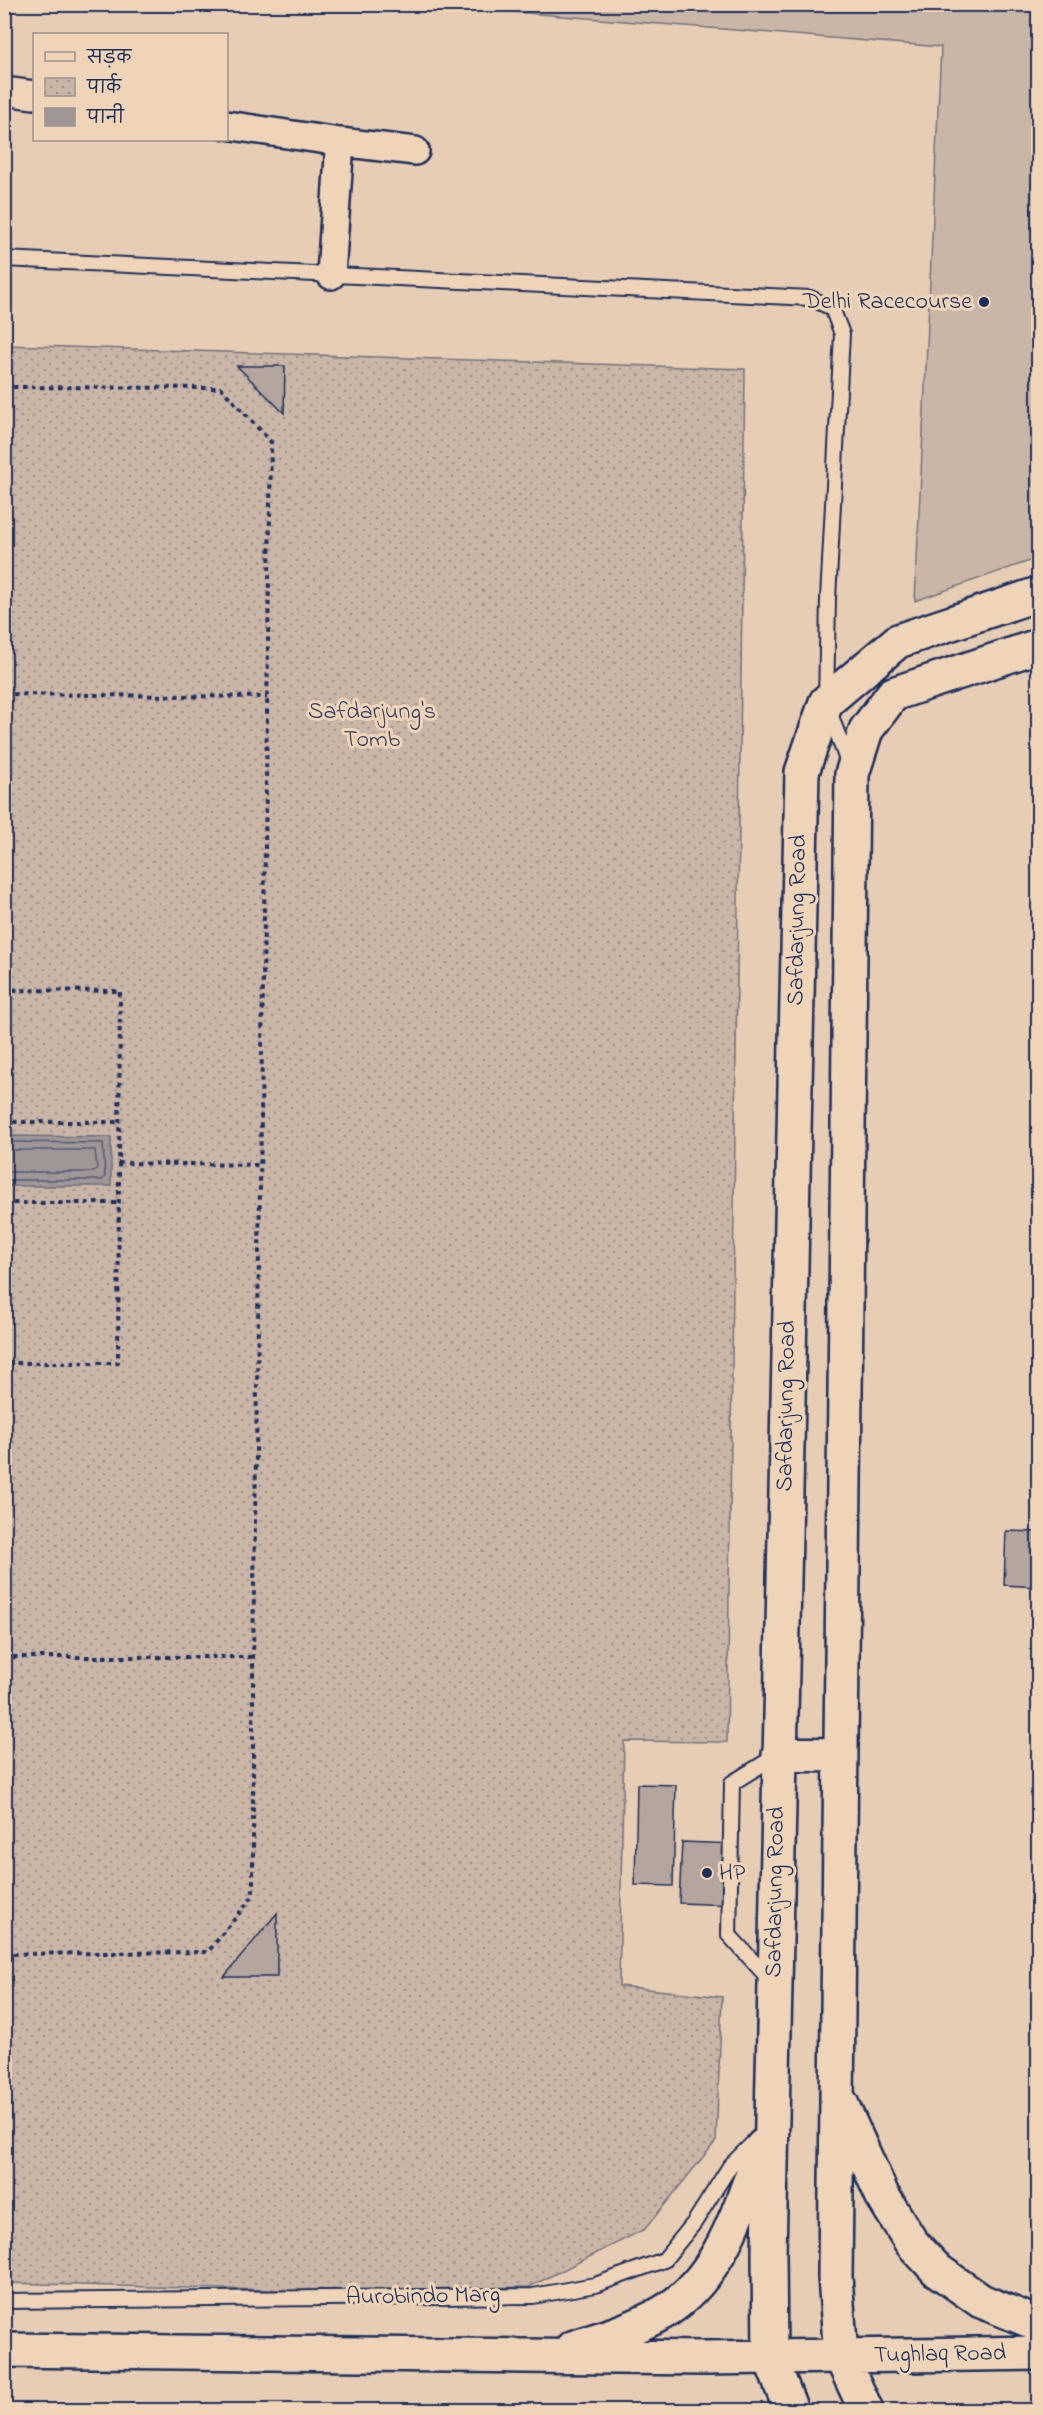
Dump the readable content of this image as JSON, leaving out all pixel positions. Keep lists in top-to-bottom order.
{
  "streets": {
    "main road": ["Safdarjung Road", "Tughlaq Road"],
    "lane": ["Aurobindo Marg"]
  },
  "crossings": [
    ["Safdarjung Road", "Aurobindo Marg"],
    ["Safdarjung Road", "Tughlaq Road"]
  ],
  "parks": ["Safdarjung's Tomb"],
  "places": ["Delhi Racecourse", "HP"],
  "legend": ["सड़क", "पार्क", "पानी"]
}
